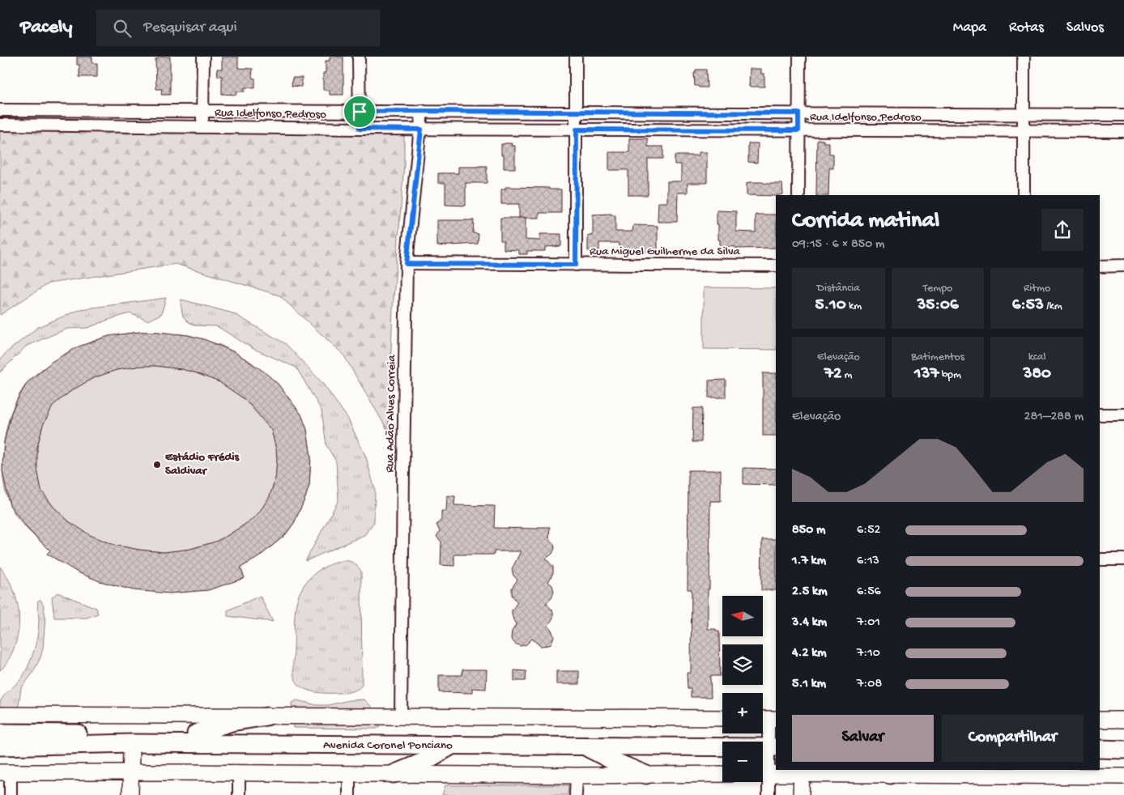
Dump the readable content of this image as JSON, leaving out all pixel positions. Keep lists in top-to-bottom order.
{
  "streets": {
    "main road": ["Avenida Coronel Ponciano"],
    "street": ["Rua Idelfonso Pedroso", "Rua Miguel Guilherme da Silva", "Rua Adão Alves Correia"]
  },
  "crossings": [
    ["Rua Idelfonso Pedroso", "Rua Adão Alves Correia"],
    ["Rua Miguel Guilherme da Silva", "Rua Adão Alves Correia"]
  ],
  "places": ["Estádio Frédis Saldivar"],
  "north": "left",
  "page": {
    "header": "Pacely",
    "search": "Pesquisar aqui",
    "nav": ["Mapa", "Rotas", "Salvos"],
    "heading": ["Corrida matinal", "09:15 · 6 × 850 m"],
    "stats": [
      ["Distância", "5.10 km"],
      ["Tempo", "35:06"],
      ["Ritmo", "6:53 /km"],
      ["Elevação", "72 m"],
      ["Batimentos", "137 bpm"],
      ["kcal", "380"]
    ],
    "chart": ["Elevação", "281–288 m"],
    "list": [
      {
        "name": "850 m",
        "note": "6:52"
      },
      {
        "name": "1.7 km",
        "note": "6:13"
      },
      {
        "name": "2.5 km",
        "note": "6:56"
      },
      {
        "name": "3.4 km",
        "note": "7:01"
      },
      {
        "name": "4.2 km",
        "note": "7:10"
      },
      {
        "name": "5.1 km",
        "note": "7:08"
      }
    ],
    "map_buttons": ["+", "−"],
    "buttons": ["Salvar", "Compartilhar"]
  }
}
